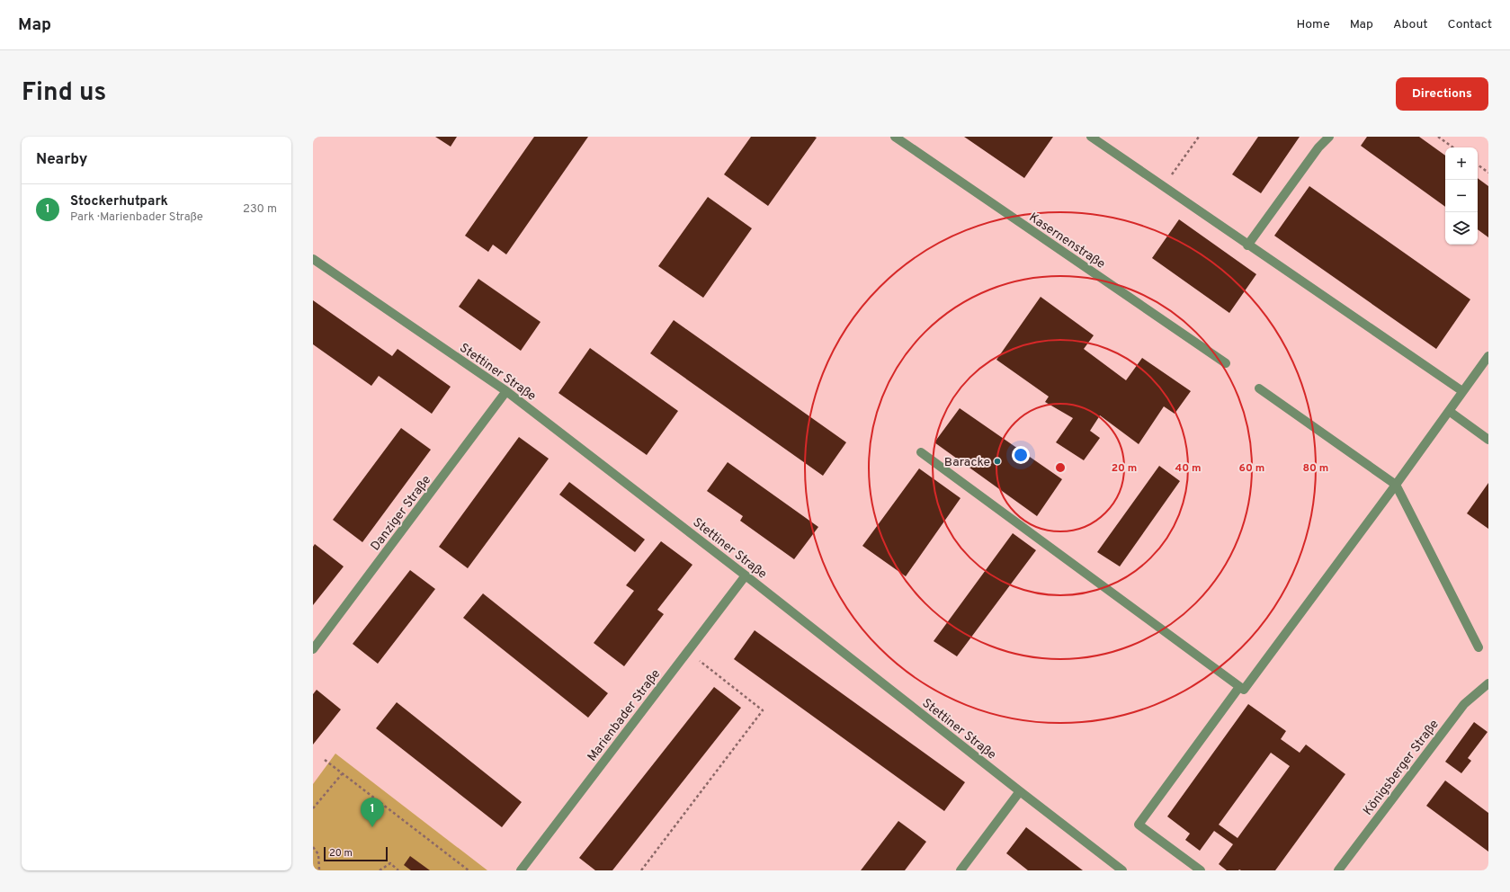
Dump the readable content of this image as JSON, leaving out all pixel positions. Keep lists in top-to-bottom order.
{
  "streets": {
    "street": [
      "Kasernenstraße",
      "Stettiner Straße",
      "Danziger Straße",
      "Marienbader Straße",
      "Königsberger Straße"
    ]
  },
  "crossings": [
    ["Stettiner Straße", "Danziger Straße"],
    ["Stettiner Straße", "Marienbader Straße"]
  ],
  "places": ["Baracke"],
  "scale_bar": "20 m",
  "page": {
    "header": "Map",
    "nav": [
      "Home",
      "Map",
      "About",
      "Contact"
    ],
    "title": "Find us",
    "buttons": "Directions",
    "heading": "Nearby",
    "map_buttons": ["+", "−"],
    "list": [
      {
        "mark": "1",
        "name": "Stockerhutpark",
        "note": "Park · Marienbader Straße",
        "value": "230 m"
      }
    ],
    "pins": "1",
    "scale": "20 m"
  },
  "rings": [
    "20 m",
    "40 m",
    "60 m",
    "80 m"
  ]
}
